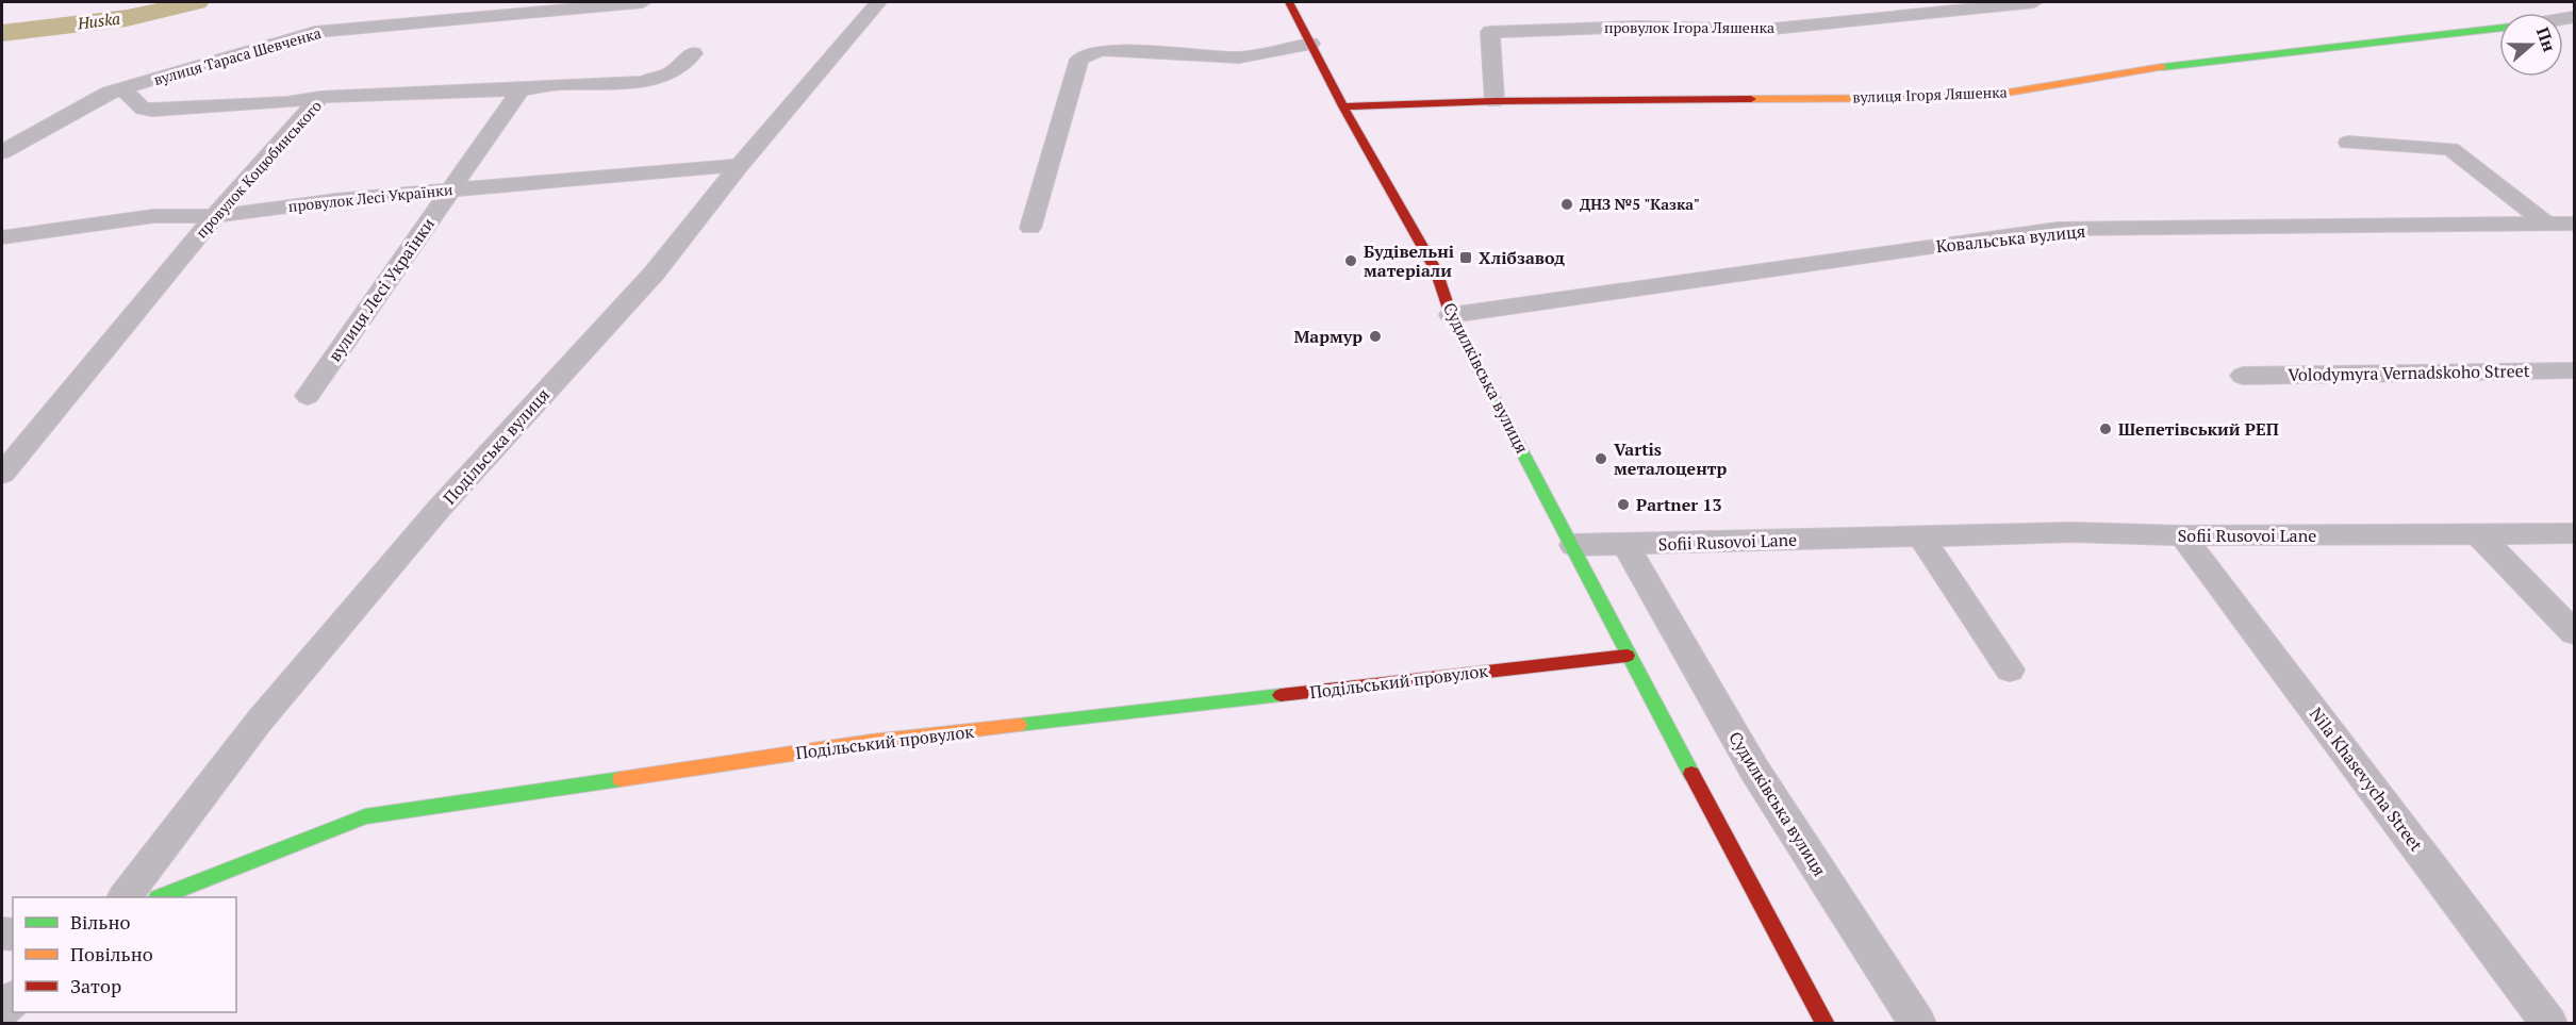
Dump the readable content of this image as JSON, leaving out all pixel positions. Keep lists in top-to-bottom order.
{
  "streets": {
    "street": [
      "провулок Ігора Ляшенка",
      "вулиця Тараса Шевченка",
      "вулиця Ігоря Ляшенка",
      "провулок Коцюбинського",
      "провулок Лесі Українки",
      "Ковальська вулиця",
      "вулиця Лесі Українки",
      "Volodymyra Vernadskoho Street",
      "Судилківська вулиця",
      "Подільська вулиця",
      "Sofii Rusovoi Lane",
      "Подільський провулок",
      "Nila Khasevycha Street"
    ]
  },
  "crossings": [
    ["провулок Ігора Ляшенка", "вулиця Ігоря Ляшенка"],
    ["вулиця Ігоря Ляшенка", "Судилківська вулиця"],
    ["провулок Коцюбинського", "провулок Лесі Українки"],
    ["провулок Коцюбинського", "вулиця Лесі Українки"],
    ["провулок Лесі Українки", "вулиця Лесі Українки"],
    ["провулок Лесі Українки", "Подільська вулиця"],
    ["Ковальська вулиця", "Судилківська вулиця"],
    ["Судилківська вулиця", "Sofii Rusovoi Lane"],
    ["Судилківська вулиця", "Подільський провулок"],
    ["Sofii Rusovoi Lane", "Nila Khasevycha Street"]
  ],
  "water": ["Huska"],
  "places": {
    "other": [
      "ДНЗ №5 \"Казка\"",
      "Будівельні матеріали",
      "Мармур",
      "Шепетівський РЕП",
      "Vartis металоцентр",
      "Partner 13"
    ],
    "transit": ["Хлібзавод"]
  },
  "legend": ["Вільно", "Повільно", "Затор"],
  "north": "right"
}
